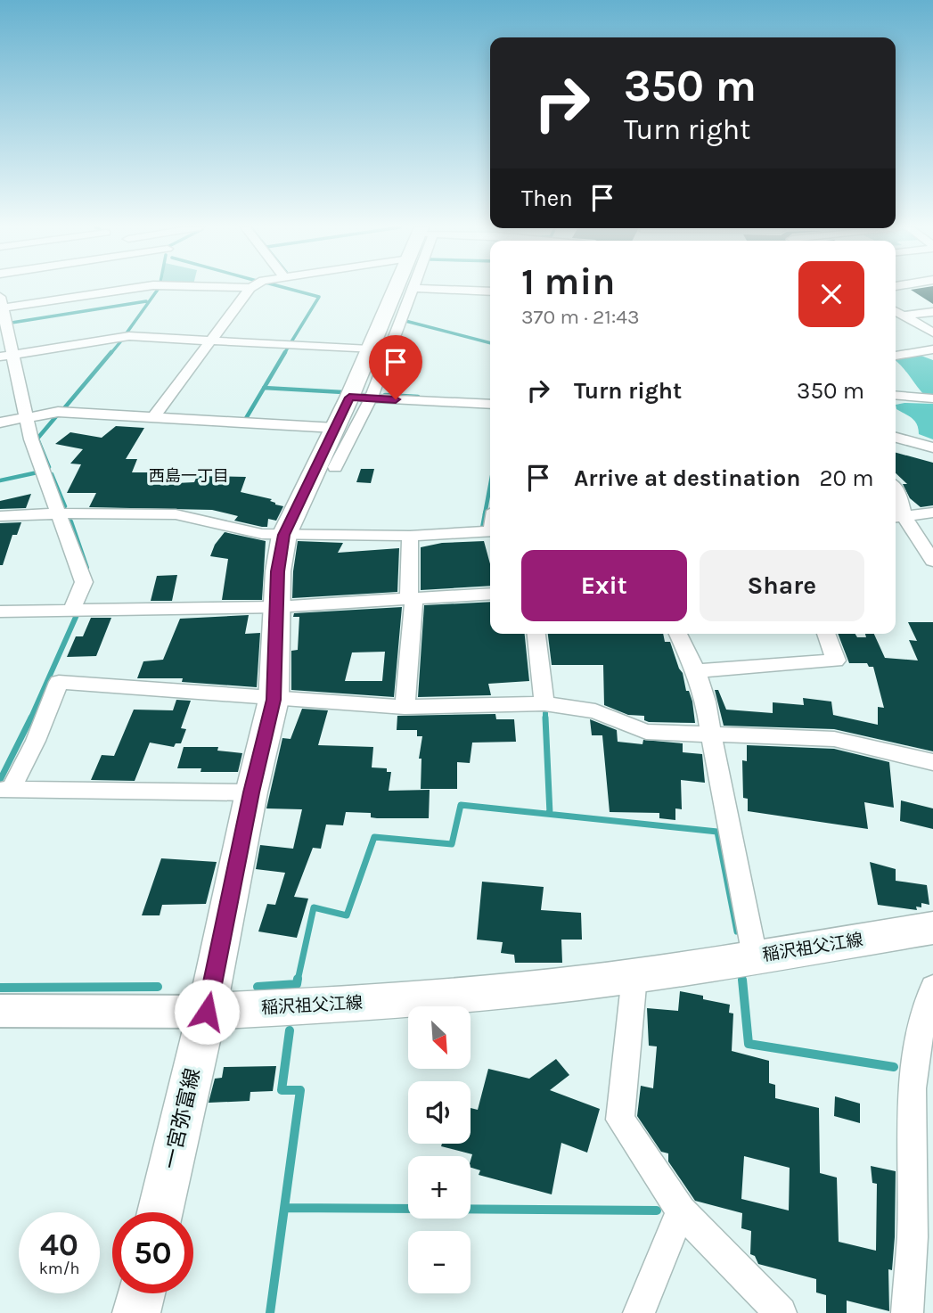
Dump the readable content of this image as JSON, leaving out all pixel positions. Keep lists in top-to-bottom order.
{
  "streets": {
    "main road": ["稲沢祖父江線", "一宮弥富線"]
  },
  "crossings": [
    ["稲沢祖父江線", "一宮弥富線"]
  ],
  "districts": ["西島一丁目"],
  "north": "bottom right",
  "page": {
    "turn": ["350 m", "Turn right"],
    "then": "Then",
    "heading": ["1 min", "370 m · 21:43"],
    "list": [
      {
        "name": "Turn right",
        "value": "350 m"
      },
      {
        "name": "Arrive at destination",
        "value": "20 m"
      }
    ],
    "buttons": ["Exit", "Share"],
    "map_buttons": ["+", "−"],
    "speed": "40 km/h",
    "limit": "50"
  }
}
